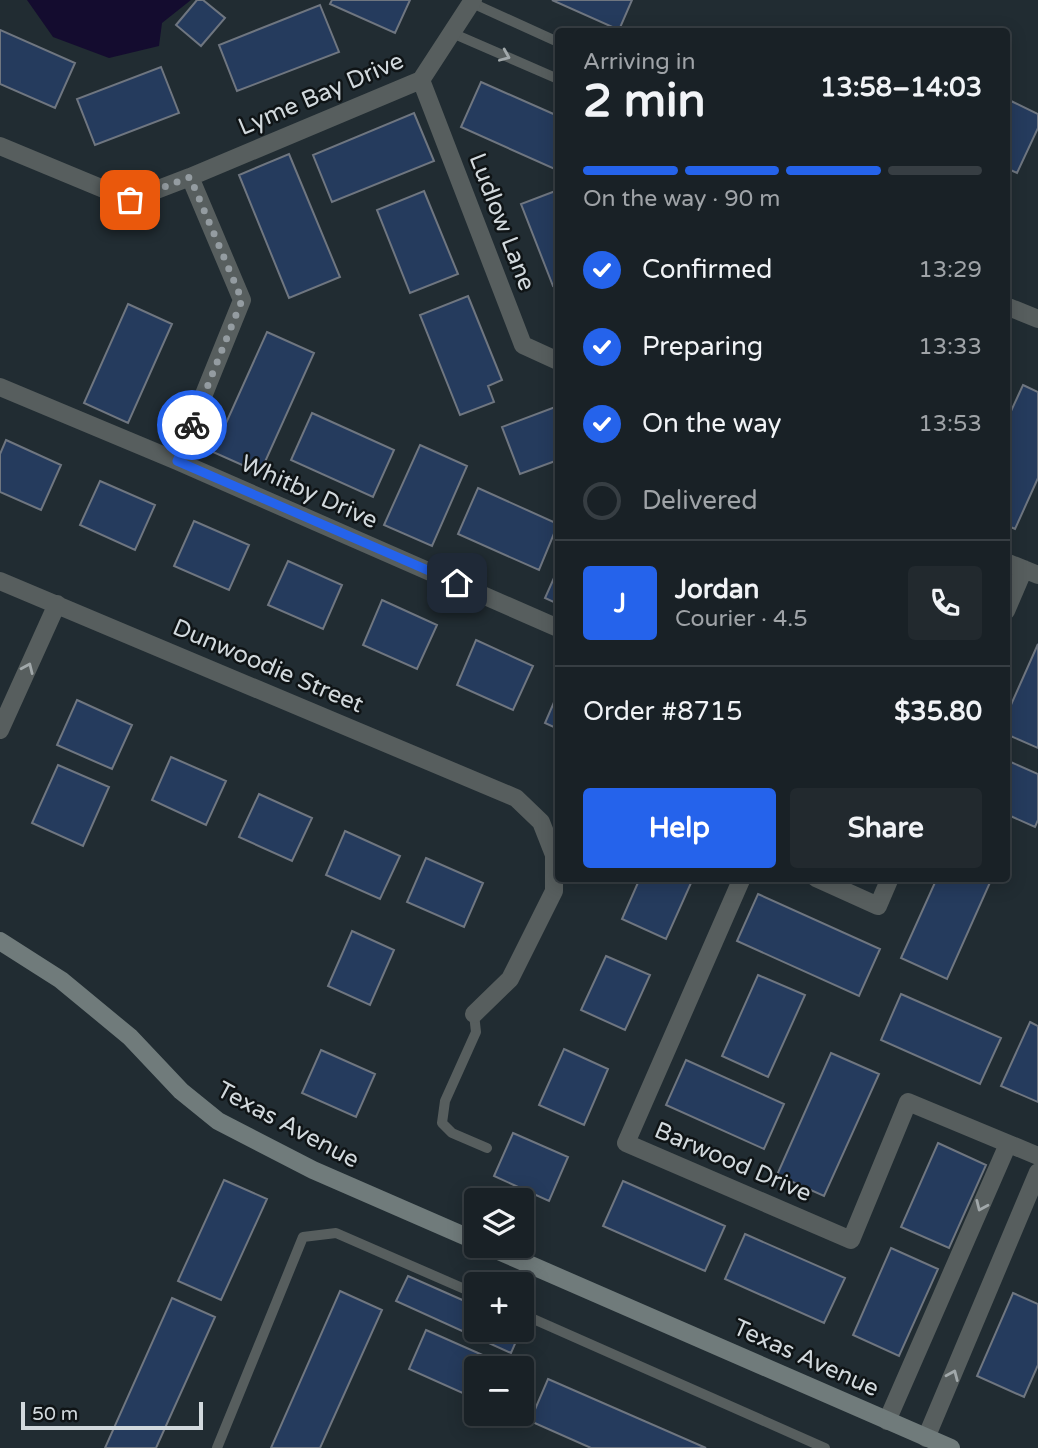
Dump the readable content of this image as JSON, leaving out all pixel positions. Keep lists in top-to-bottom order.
{
  "streets": {
    "street": [
      "Lyme Bay Drive",
      "Ludlow Lane",
      "Whitby Drive",
      "Dunwoodie Street",
      "Texas Avenue",
      "Barwood Drive"
    ]
  },
  "crossings": [
    ["Lyme Bay Drive", "Ludlow Lane"]
  ],
  "scale_bar": "50 m",
  "page": {
    "heading": ["2 min", "Arriving in", "13:58–14:03"],
    "panel": [
      "Jordan",
      "Courier · 4.5",
      "Order #8715",
      "$35.80"
    ],
    "bar": "On the way · 90 m",
    "list": [
      ["Confirmed", "13:29"],
      ["Preparing", "13:33"],
      ["On the way", "13:53"],
      "Delivered"
    ],
    "round": "J",
    "buttons": ["Help", "Share"],
    "map_buttons": ["+", "−"],
    "scale": "50 m"
  }
}
